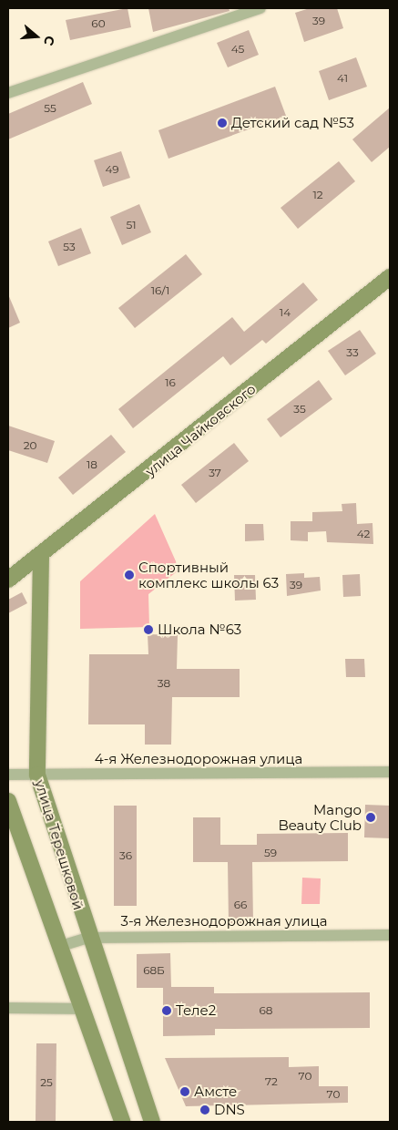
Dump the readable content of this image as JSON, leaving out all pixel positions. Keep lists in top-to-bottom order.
{
  "streets": {
    "street": [
      "улица Чайковского",
      "4-я Железнодорожная улица",
      "улица Терешковой",
      "3-я Железнодорожная улица"
    ]
  },
  "crossings": [
    ["улица Чайковского", "улица Терешковой"],
    ["4-я Железнодорожная улица", "улица Терешковой"],
    ["улица Терешковой", "3-я Железнодорожная улица"]
  ],
  "places": [
    "Детский сад №53",
    "Спортивный комплекс школы 63",
    "Школа №63",
    "Mango Beauty Club",
    "Теле2",
    "Амсте",
    "DNS"
  ],
  "house_numbers": [
    "39",
    "60",
    "45",
    "41",
    "55",
    "49",
    "12",
    "51",
    "53",
    "16/1",
    "14",
    "33",
    "16",
    "35",
    "20",
    "18",
    "37",
    "42",
    "39",
    "38",
    "59",
    "36",
    "66",
    "68Б",
    "68",
    "70",
    "72",
    "25",
    "70"
  ],
  "north": "right"
}
